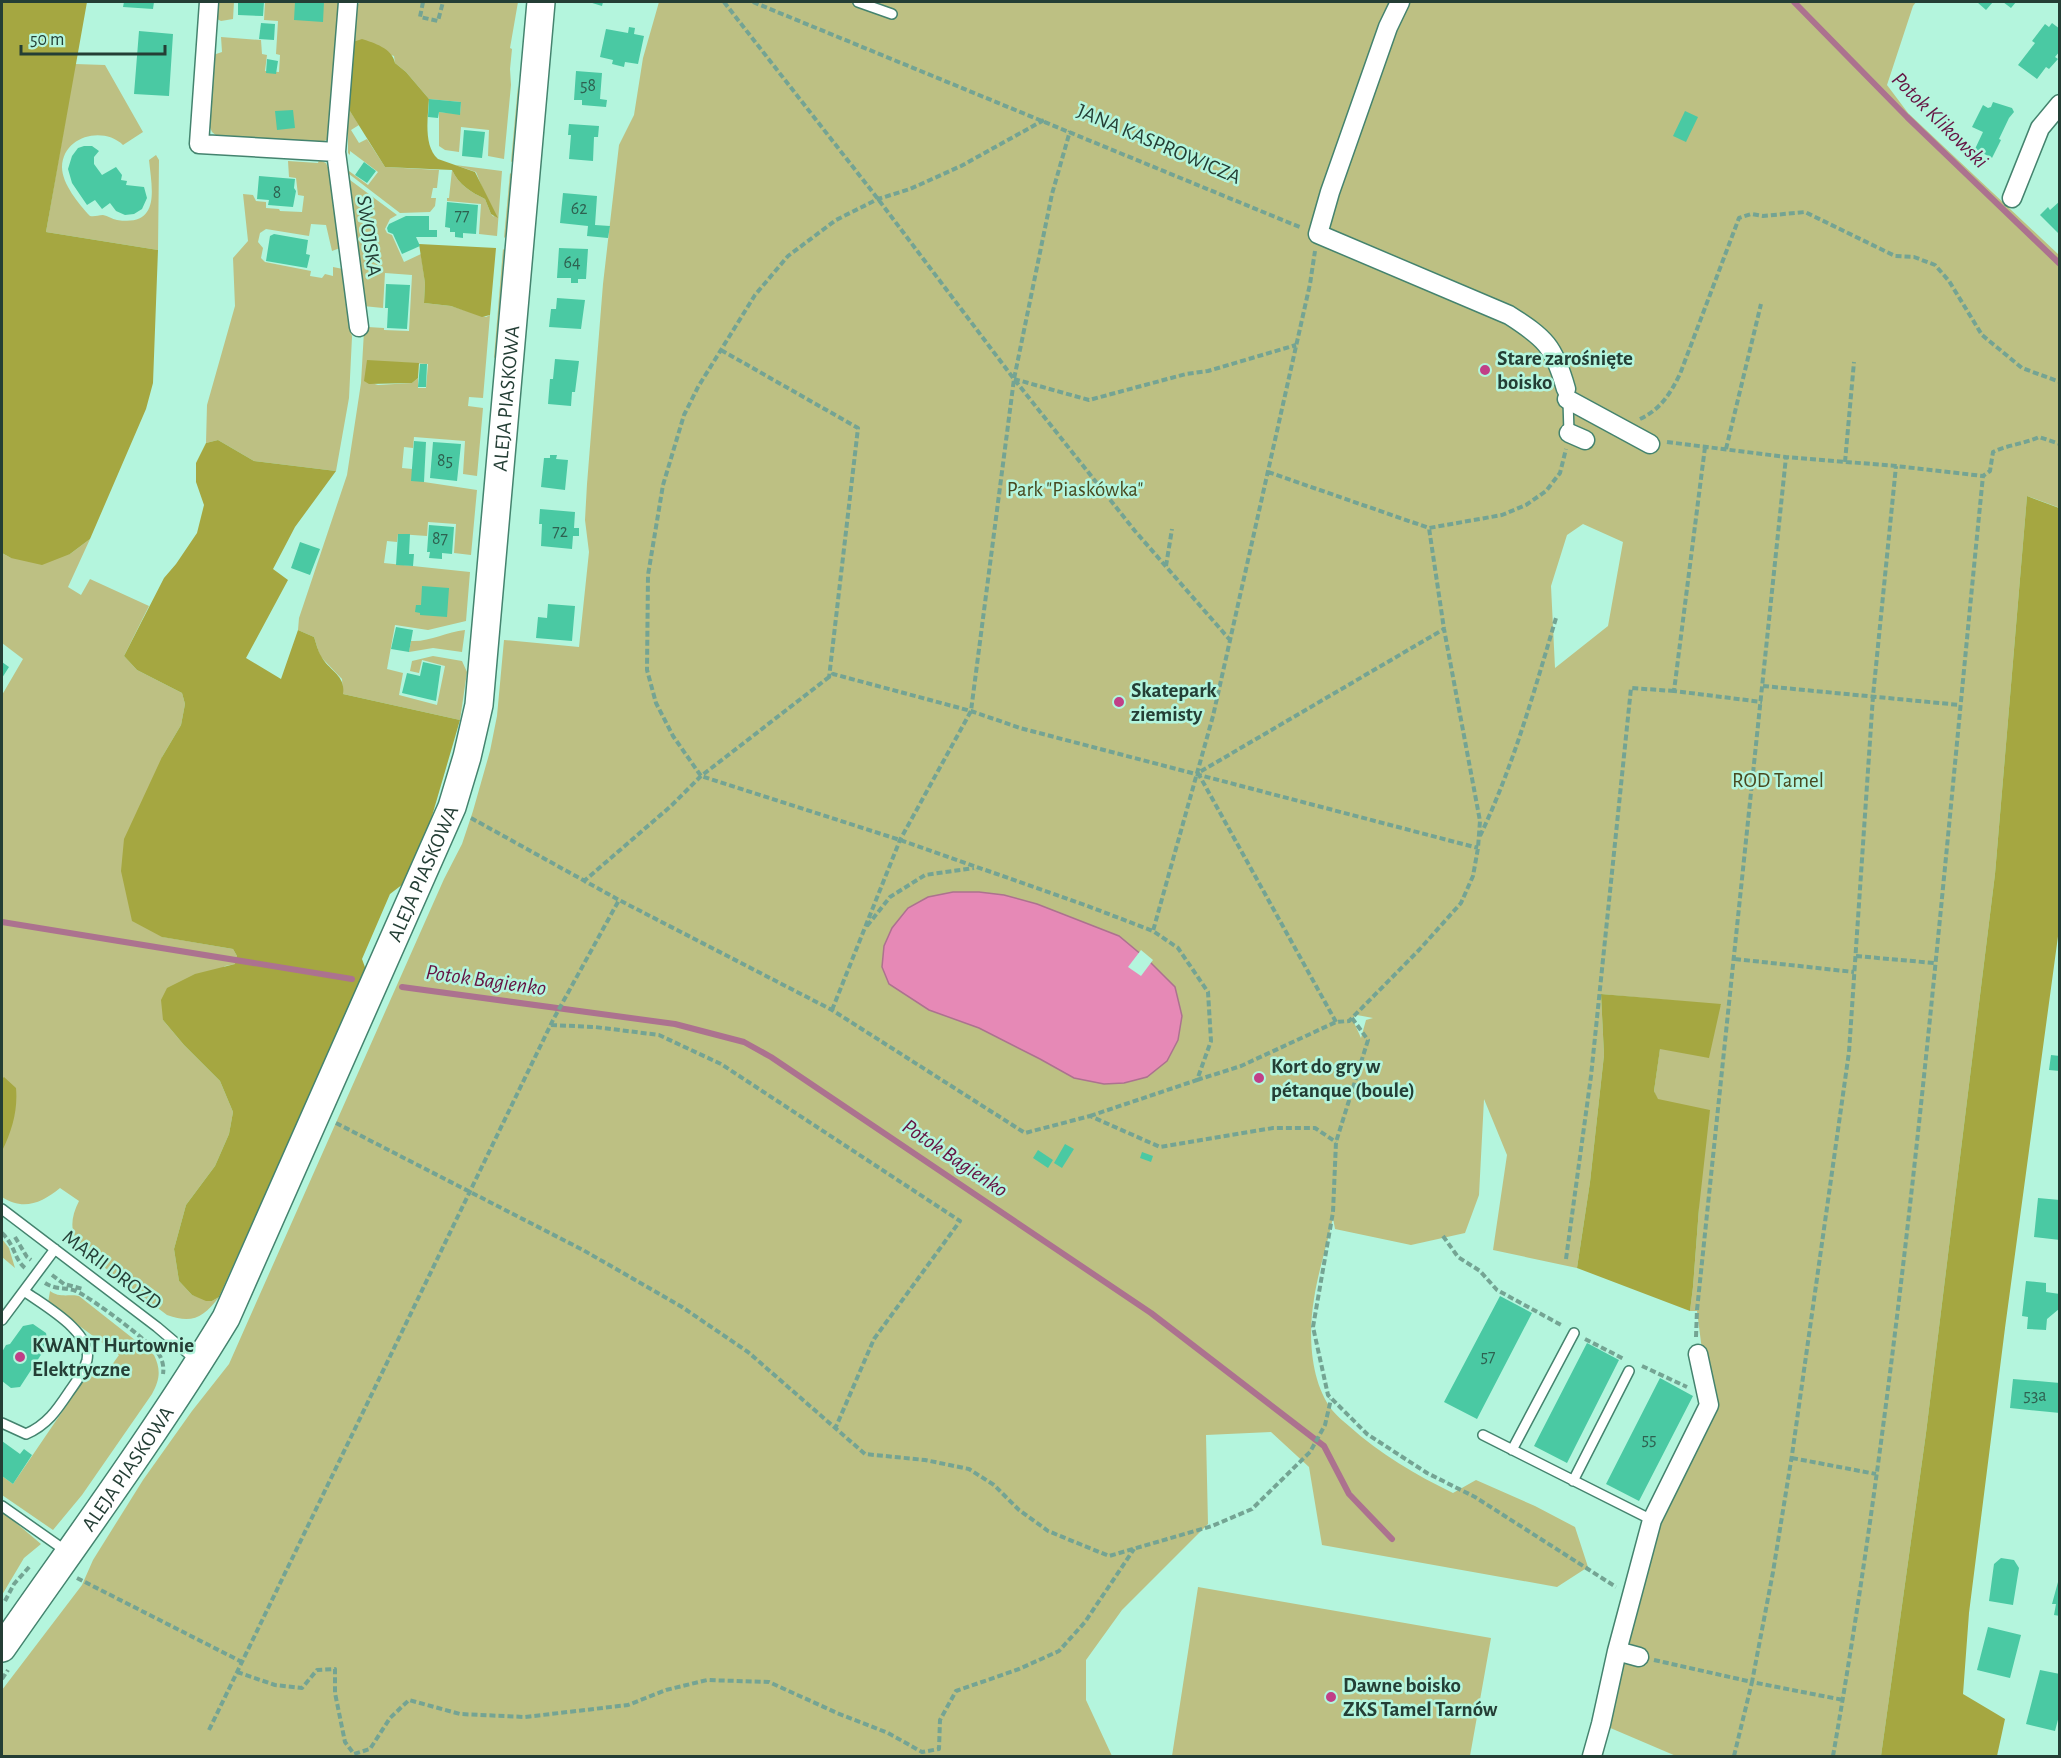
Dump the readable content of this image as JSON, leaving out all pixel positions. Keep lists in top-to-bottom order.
{
  "streets": {
    "street": ["SWOJSKA", "ALEJA PIASKOWA"],
    "lane": ["MARII DROZD"],
    "path": ["JANA KASPROWICZA"]
  },
  "crossings": [
    ["ALEJA PIASKOWA", "MARII DROZD"]
  ],
  "water": ["Potok Klikowski", "Potok Bagienko"],
  "parks": ["Park \"Piaskówka\"", "ROD Tamel"],
  "places": [
    "Stare zarośnięte boisko",
    "Skatepark ziemisty",
    "Kort do gry w pétanque (boule)",
    "KWANT Hurtownie Elektryczne",
    "Dawne boisko ZKS Tamel Tarnów"
  ],
  "house_numbers": [
    "58",
    "8",
    "62",
    "77",
    "64",
    "85",
    "72",
    "87",
    "57",
    "53a",
    "55"
  ],
  "scale_bar": "50 m"
}
